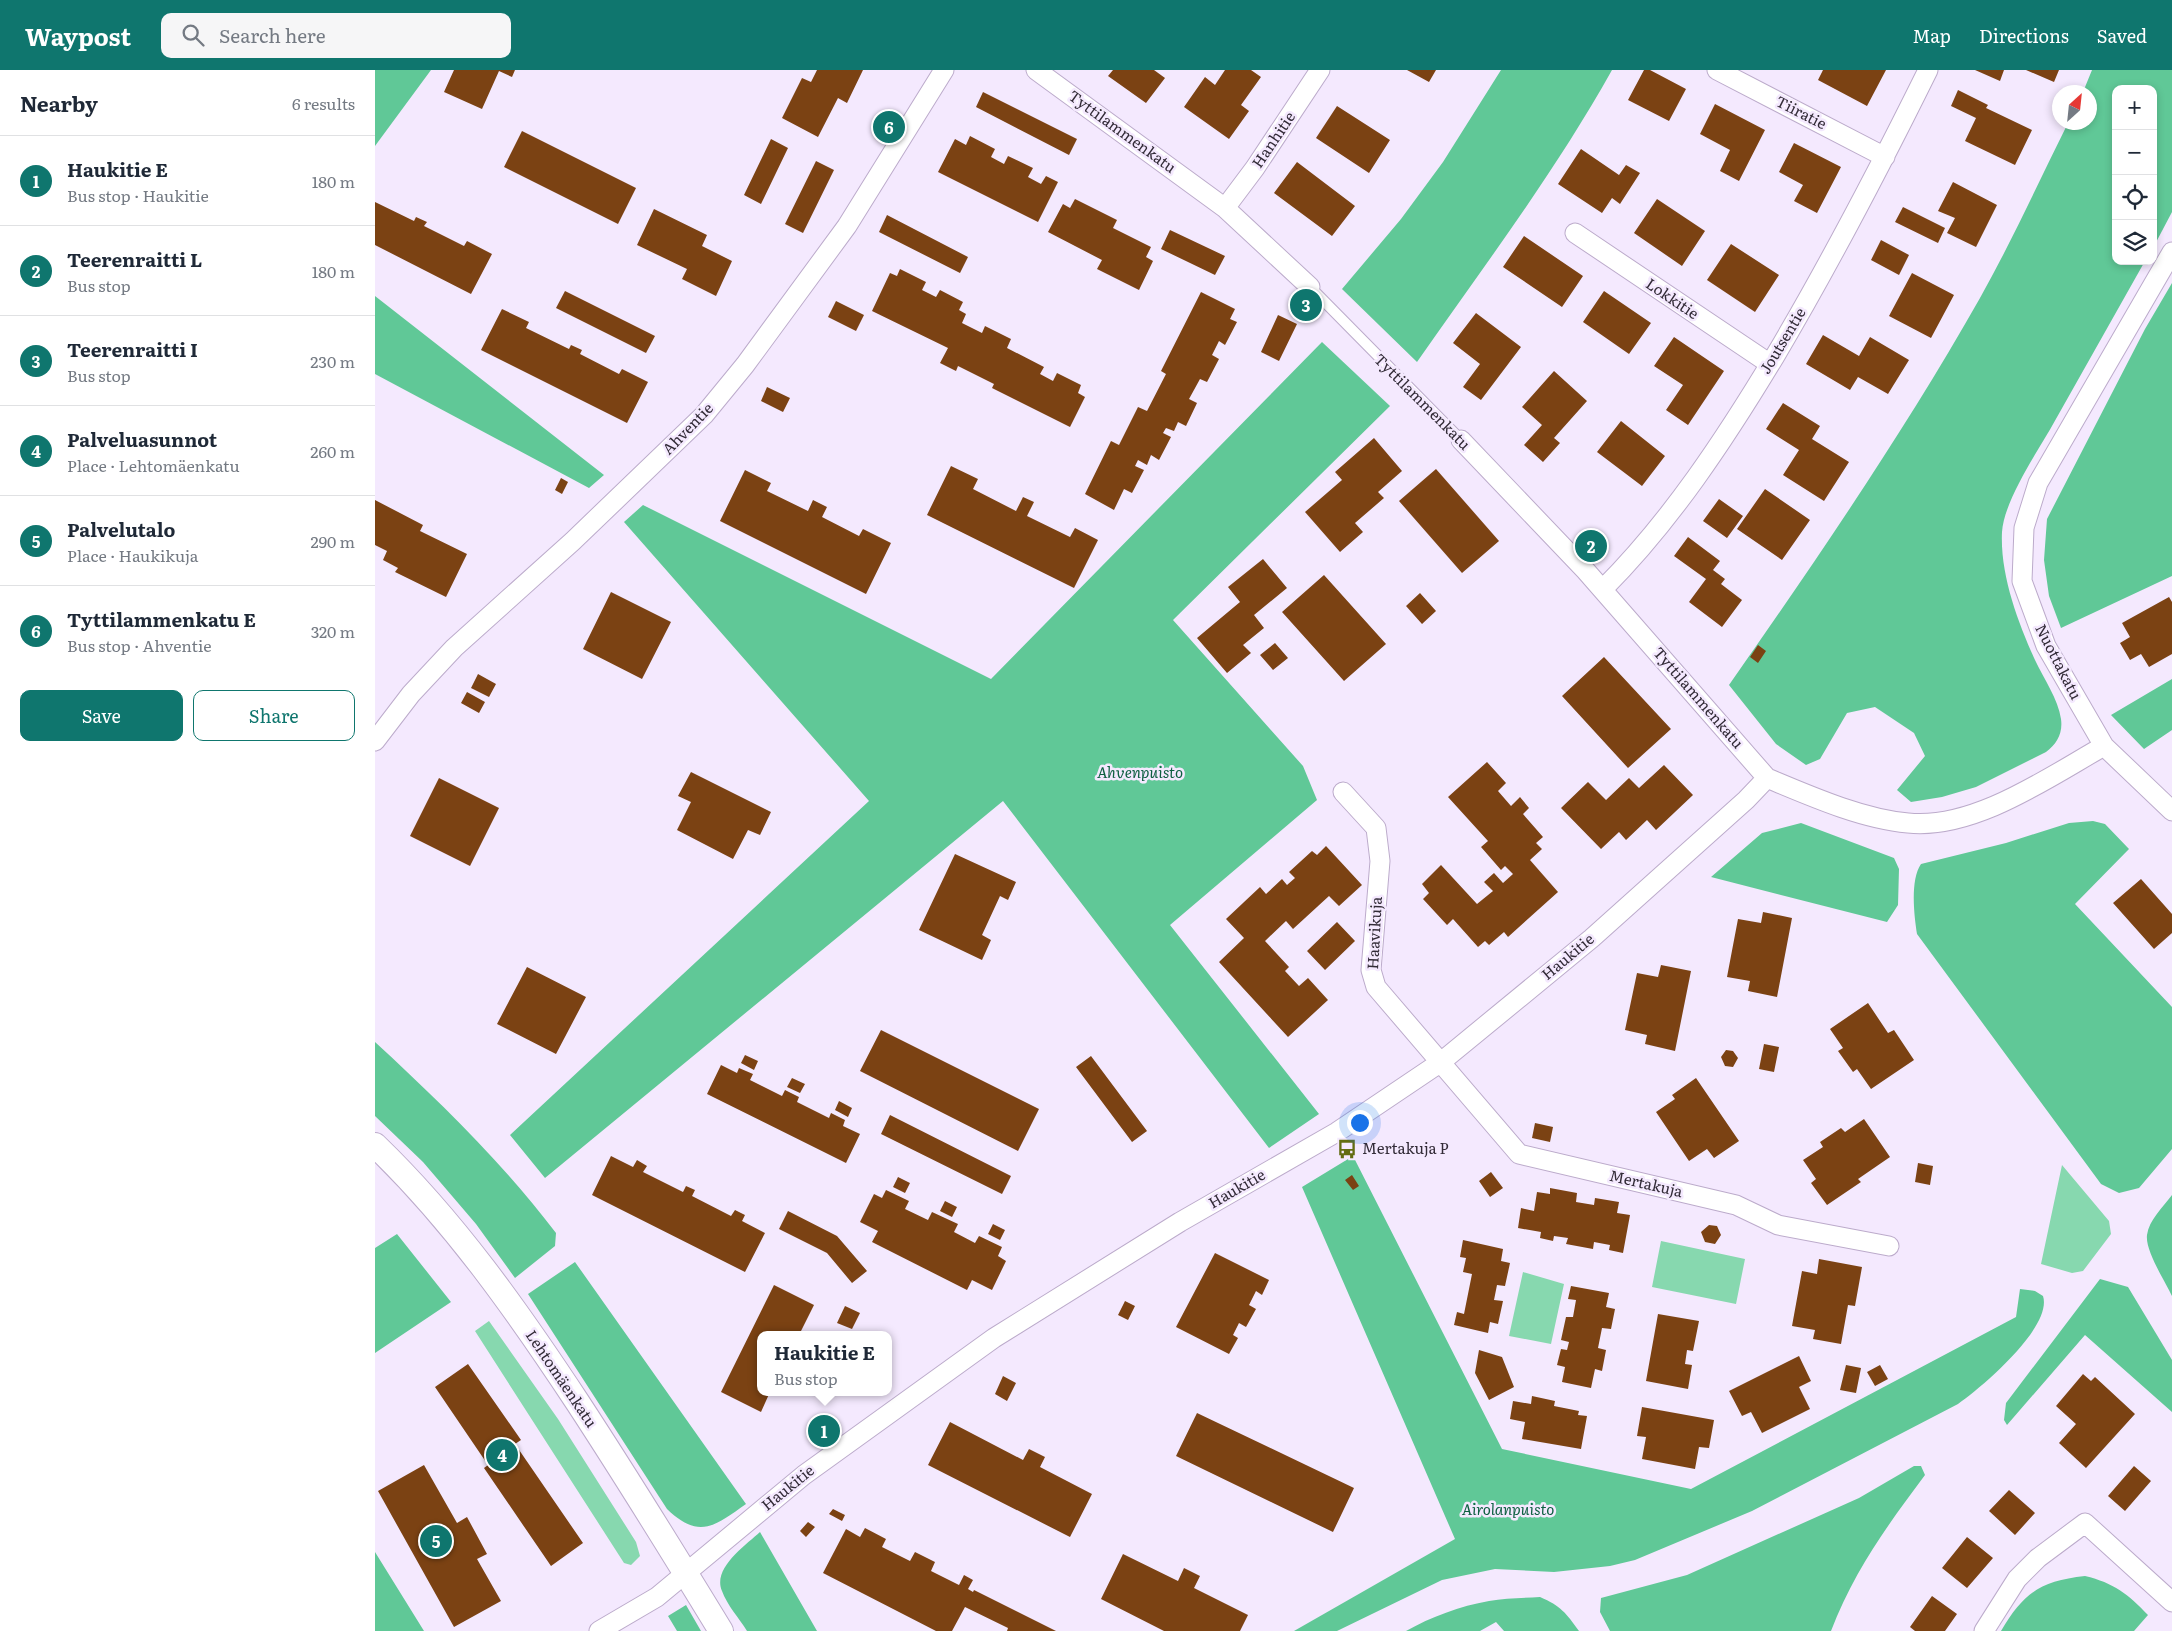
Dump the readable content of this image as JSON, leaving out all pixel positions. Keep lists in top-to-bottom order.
{
  "streets": {
    "street": [
      "Tiiratie",
      "Tyttilammenkatu",
      "Hanhitie",
      "Lokkitie",
      "Joutsentie",
      "Ahventie",
      "Nuottakatu",
      "Haavikuja",
      "Haukitie",
      "Mertakuja",
      "Lehtomäenkatu"
    ]
  },
  "crossings": [
    ["Tiiratie", "Joutsentie"],
    ["Tyttilammenkatu", "Hanhitie"],
    ["Tyttilammenkatu", "Joutsentie"],
    ["Tyttilammenkatu", "Haukitie"],
    ["Lokkitie", "Joutsentie"],
    ["Haavikuja", "Haukitie"],
    ["Haavikuja", "Mertakuja"],
    ["Haukitie", "Mertakuja"],
    ["Haukitie", "Lehtomäenkatu"]
  ],
  "parks": ["Ahvenpuisto", "Airolanpuisto"],
  "places": {
    "bus stop": ["Mertakuja P"]
  },
  "north": "top right",
  "page": {
    "header": "Waypost",
    "search": "Search here",
    "nav": ["Map", "Directions", "Saved"],
    "heading": ["Nearby", "6 results"],
    "map_buttons": ["+", "−"],
    "pins": [
      "6",
      "3",
      "2",
      "1",
      "4",
      "5"
    ],
    "list": [
      {
        "mark": "1",
        "name": "Haukitie E",
        "note": "Bus stop · Haukitie",
        "value": "180 m"
      },
      {
        "mark": "2",
        "name": "Teerenraitti L",
        "note": "Bus stop",
        "value": "180 m"
      },
      {
        "mark": "3",
        "name": "Teerenraitti I",
        "note": "Bus stop",
        "value": "230 m"
      },
      {
        "mark": "4",
        "name": "Palveluasunnot",
        "note": "Place · Lehtomäenkatu",
        "value": "260 m"
      },
      {
        "mark": "5",
        "name": "Palvelutalo",
        "note": "Place · Haukikuja",
        "value": "290 m"
      },
      {
        "mark": "6",
        "name": "Tyttilammenkatu E",
        "note": "Bus stop · Ahventie",
        "value": "320 m"
      }
    ],
    "buttons": ["Save", "Share"],
    "popup": ["Haukitie E", "Bus stop"]
  }
}
